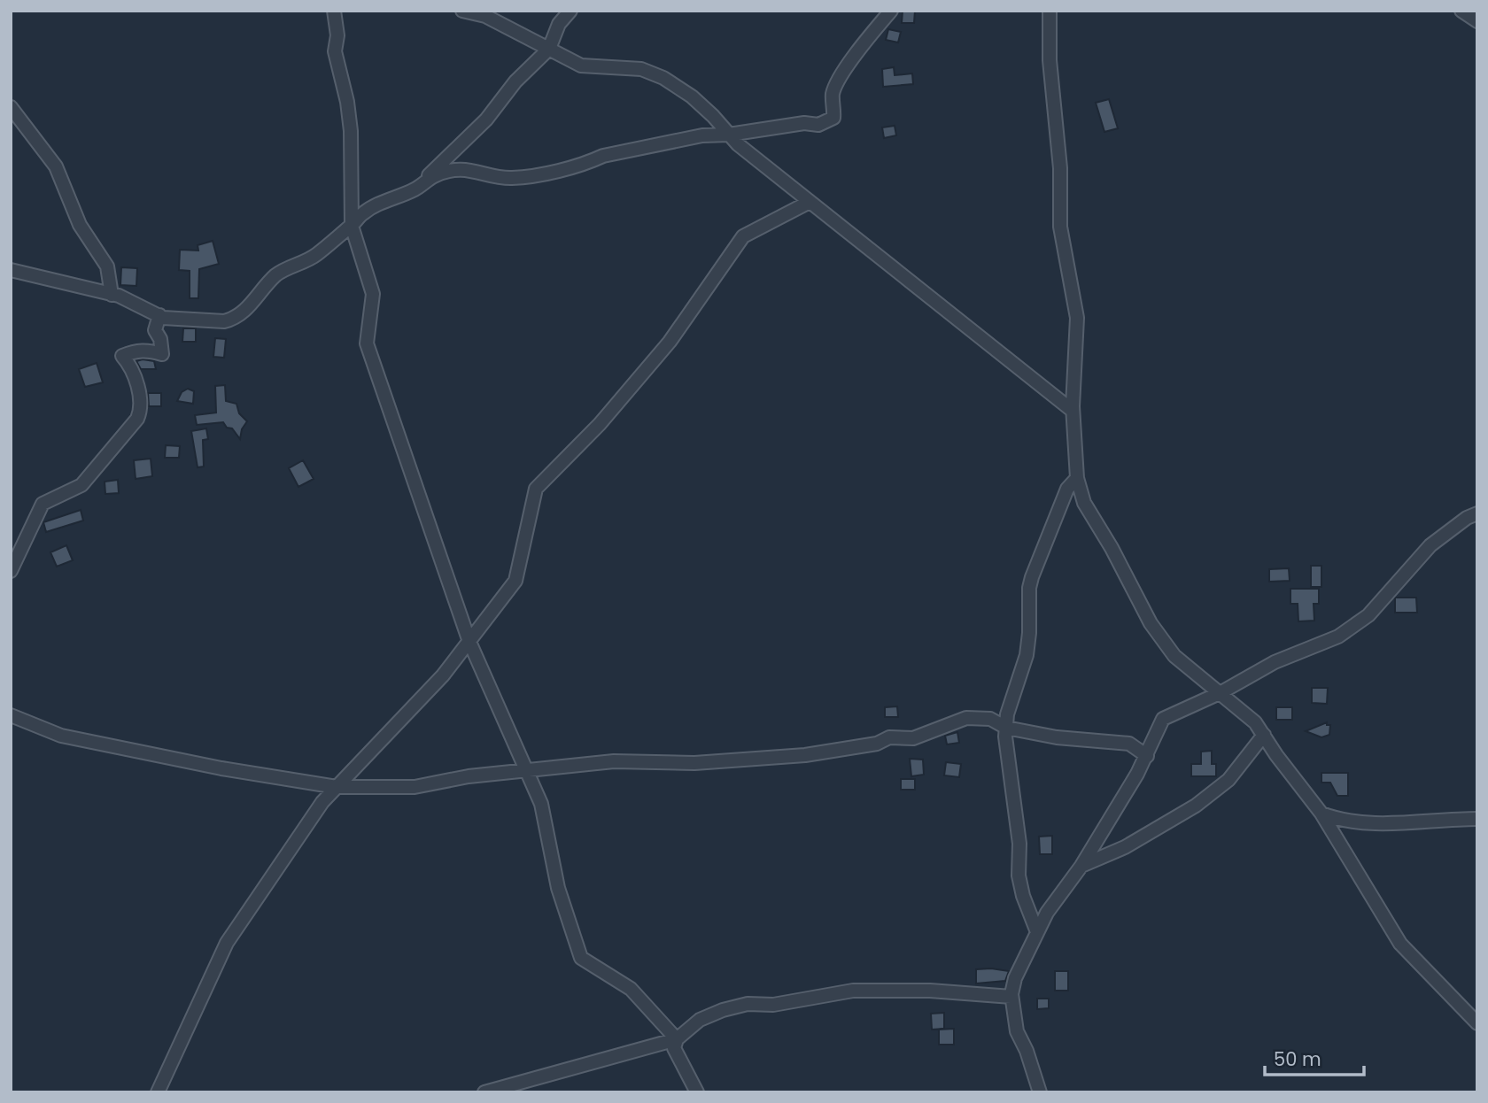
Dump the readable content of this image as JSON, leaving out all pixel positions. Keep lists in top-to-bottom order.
{
  "scale_bar": "50 m"
}
